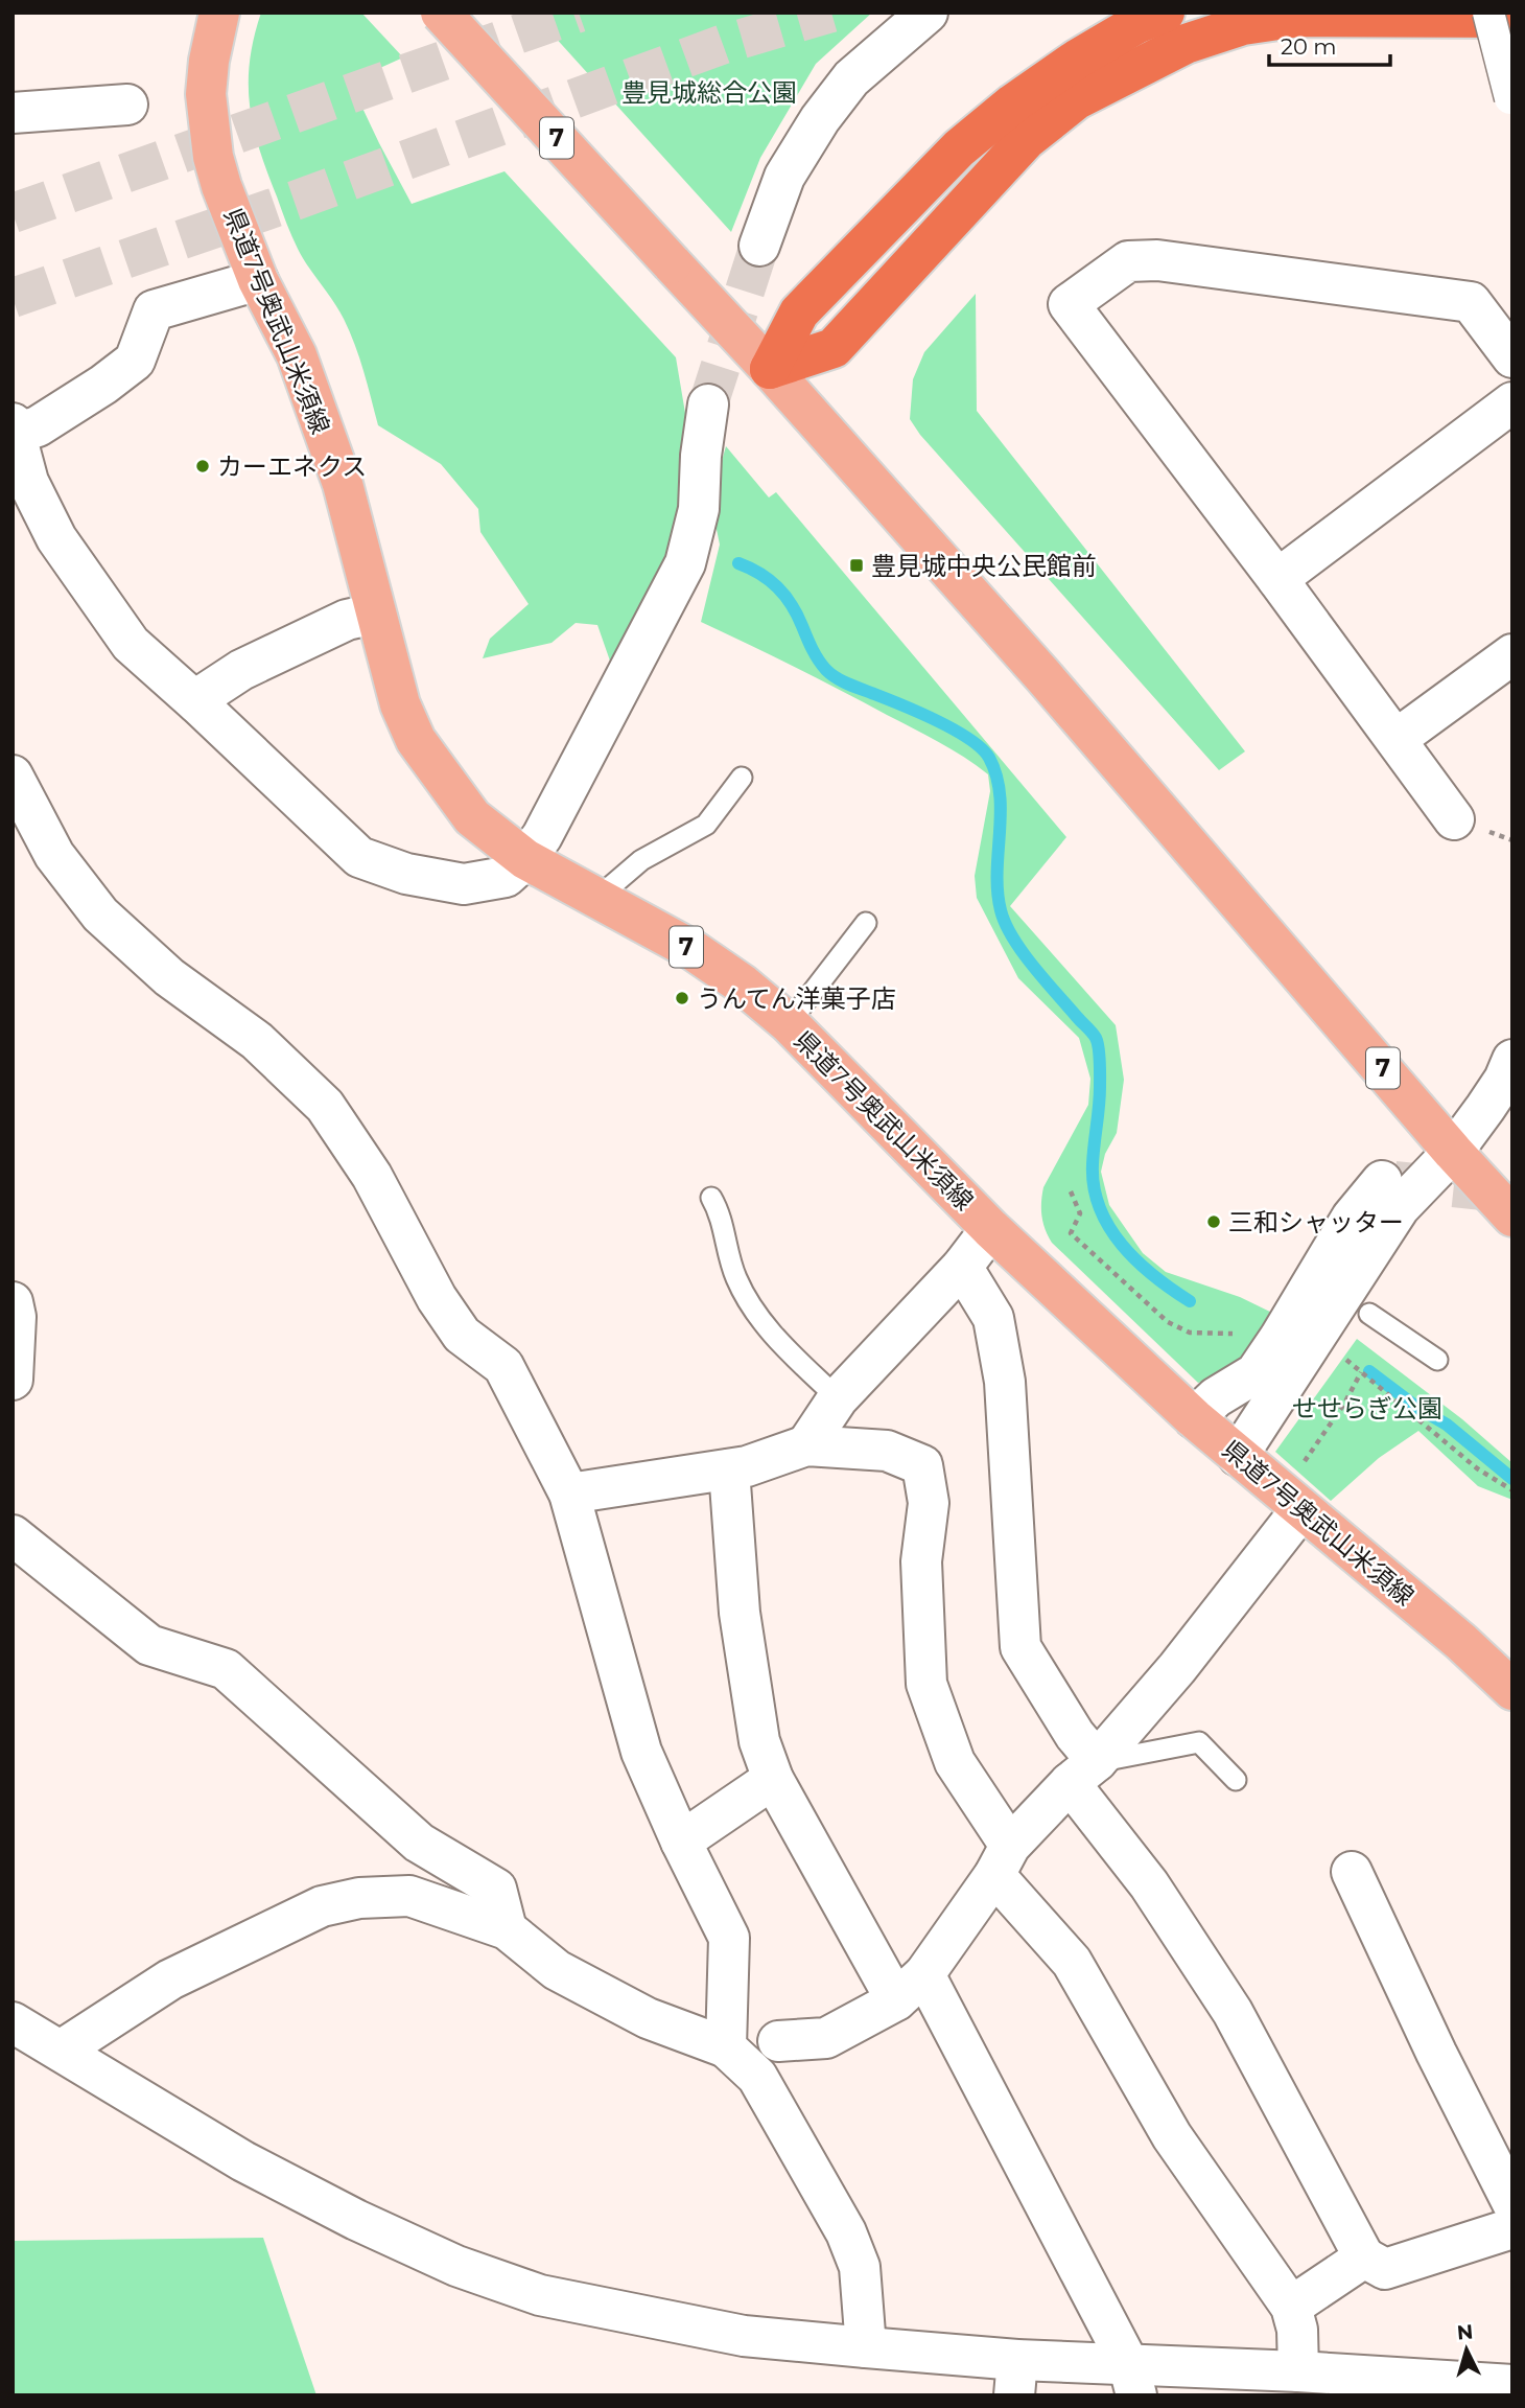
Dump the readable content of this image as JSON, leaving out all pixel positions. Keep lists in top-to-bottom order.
{
  "streets": {
    "main road": ["7", "県道7号奥武山米須線"]
  },
  "parks": ["豊見城総合公園", "せせらぎ公園"],
  "places": {
    "other": ["カーエネクス", "うんてん洋菓子店", "三和シャッター"],
    "transit": ["豊見城中央公民館前"]
  },
  "scale_bar": "20 m",
  "north": "top"
}
